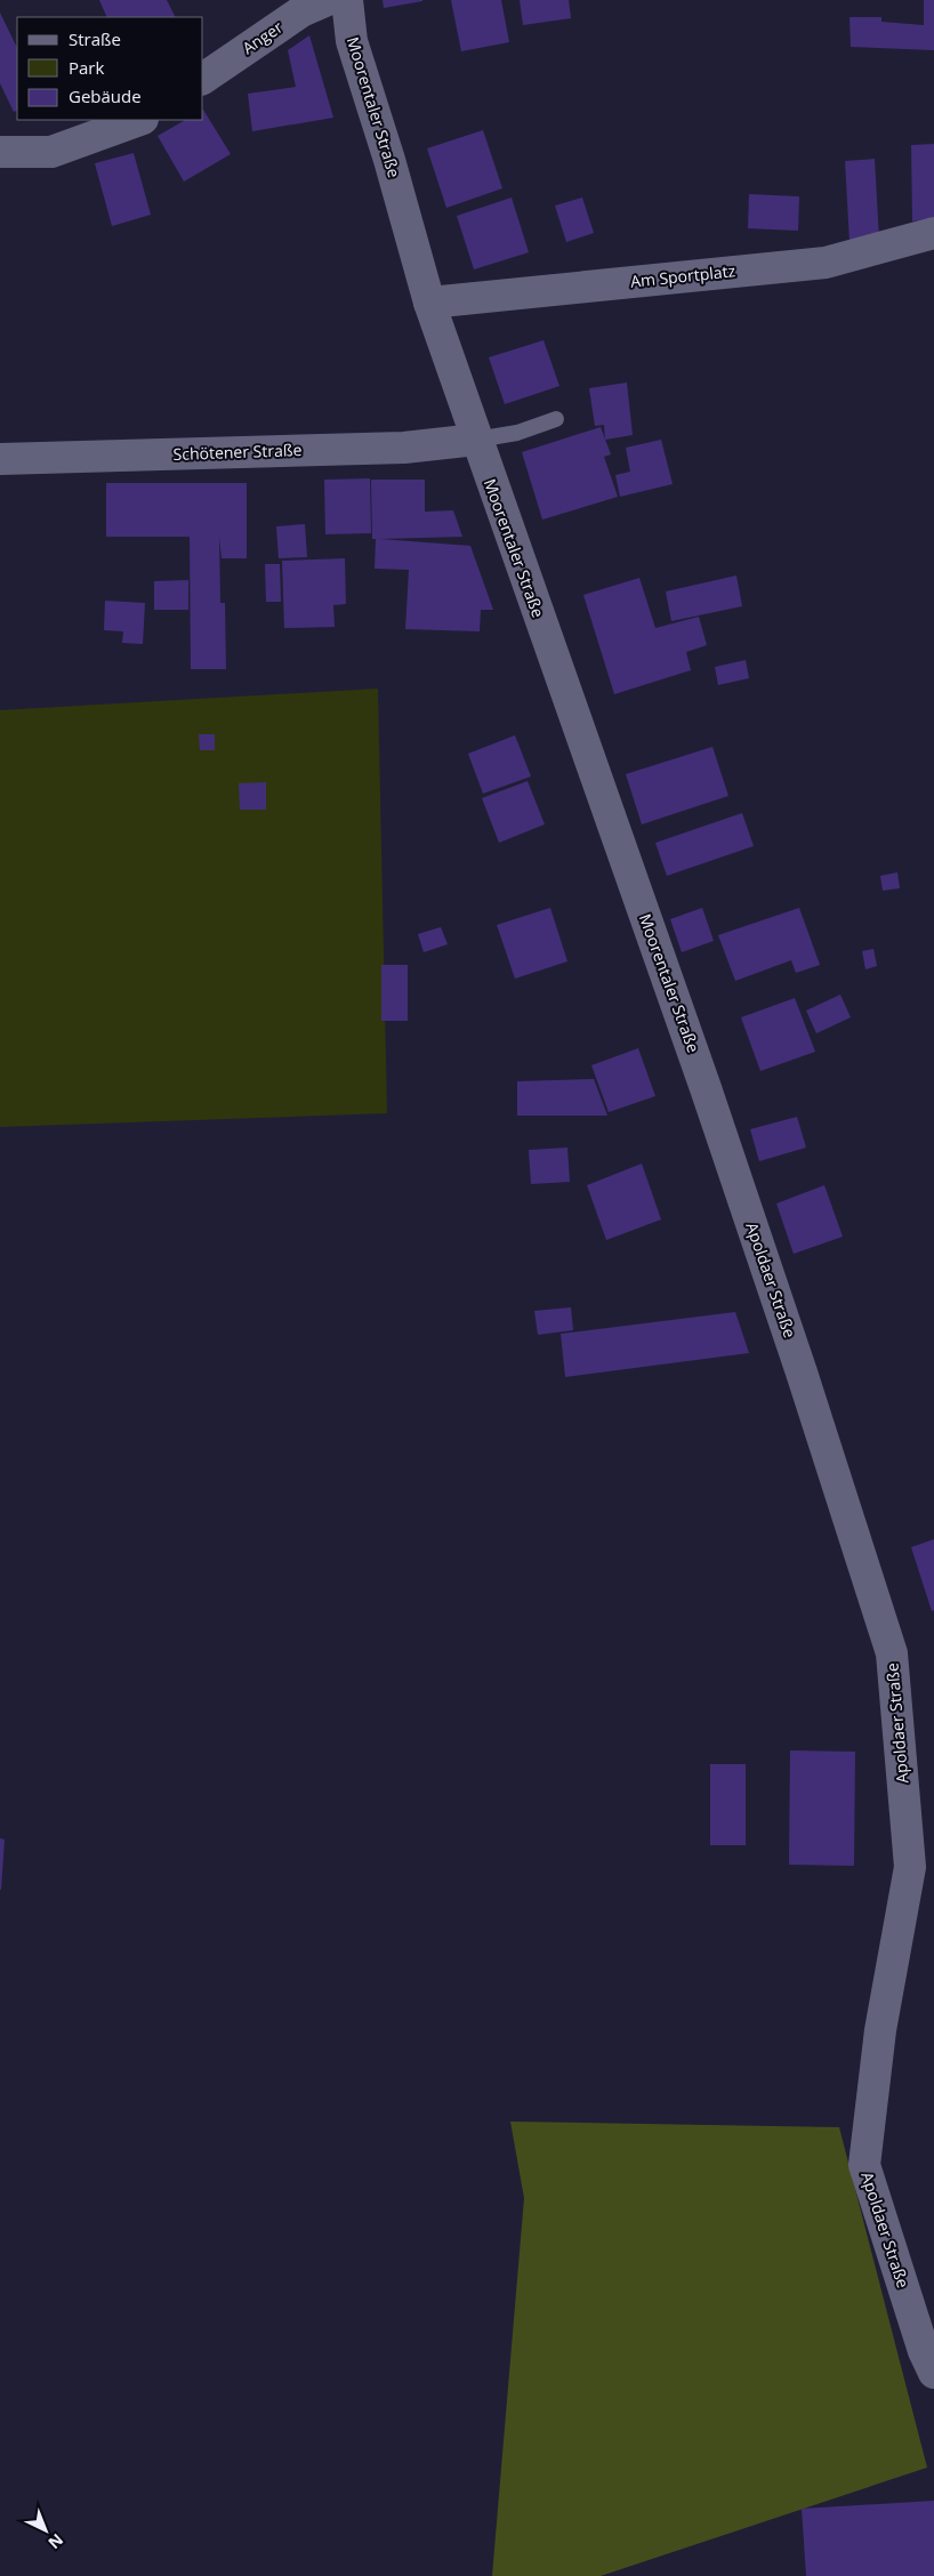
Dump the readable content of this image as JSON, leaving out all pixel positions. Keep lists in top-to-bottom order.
{
  "streets": {
    "street": [
      "Anger",
      "Moorentaler Straße",
      "Am Sportplatz",
      "Schötener Straße",
      "Apoldaer Straße"
    ]
  },
  "crossings": [
    ["Moorentaler Straße", "Am Sportplatz"],
    ["Moorentaler Straße", "Schötener Straße"],
    ["Moorentaler Straße", "Apoldaer Straße"]
  ],
  "legend": ["Straße", "Park", "Gebäude"],
  "north": "bottom right"
}
